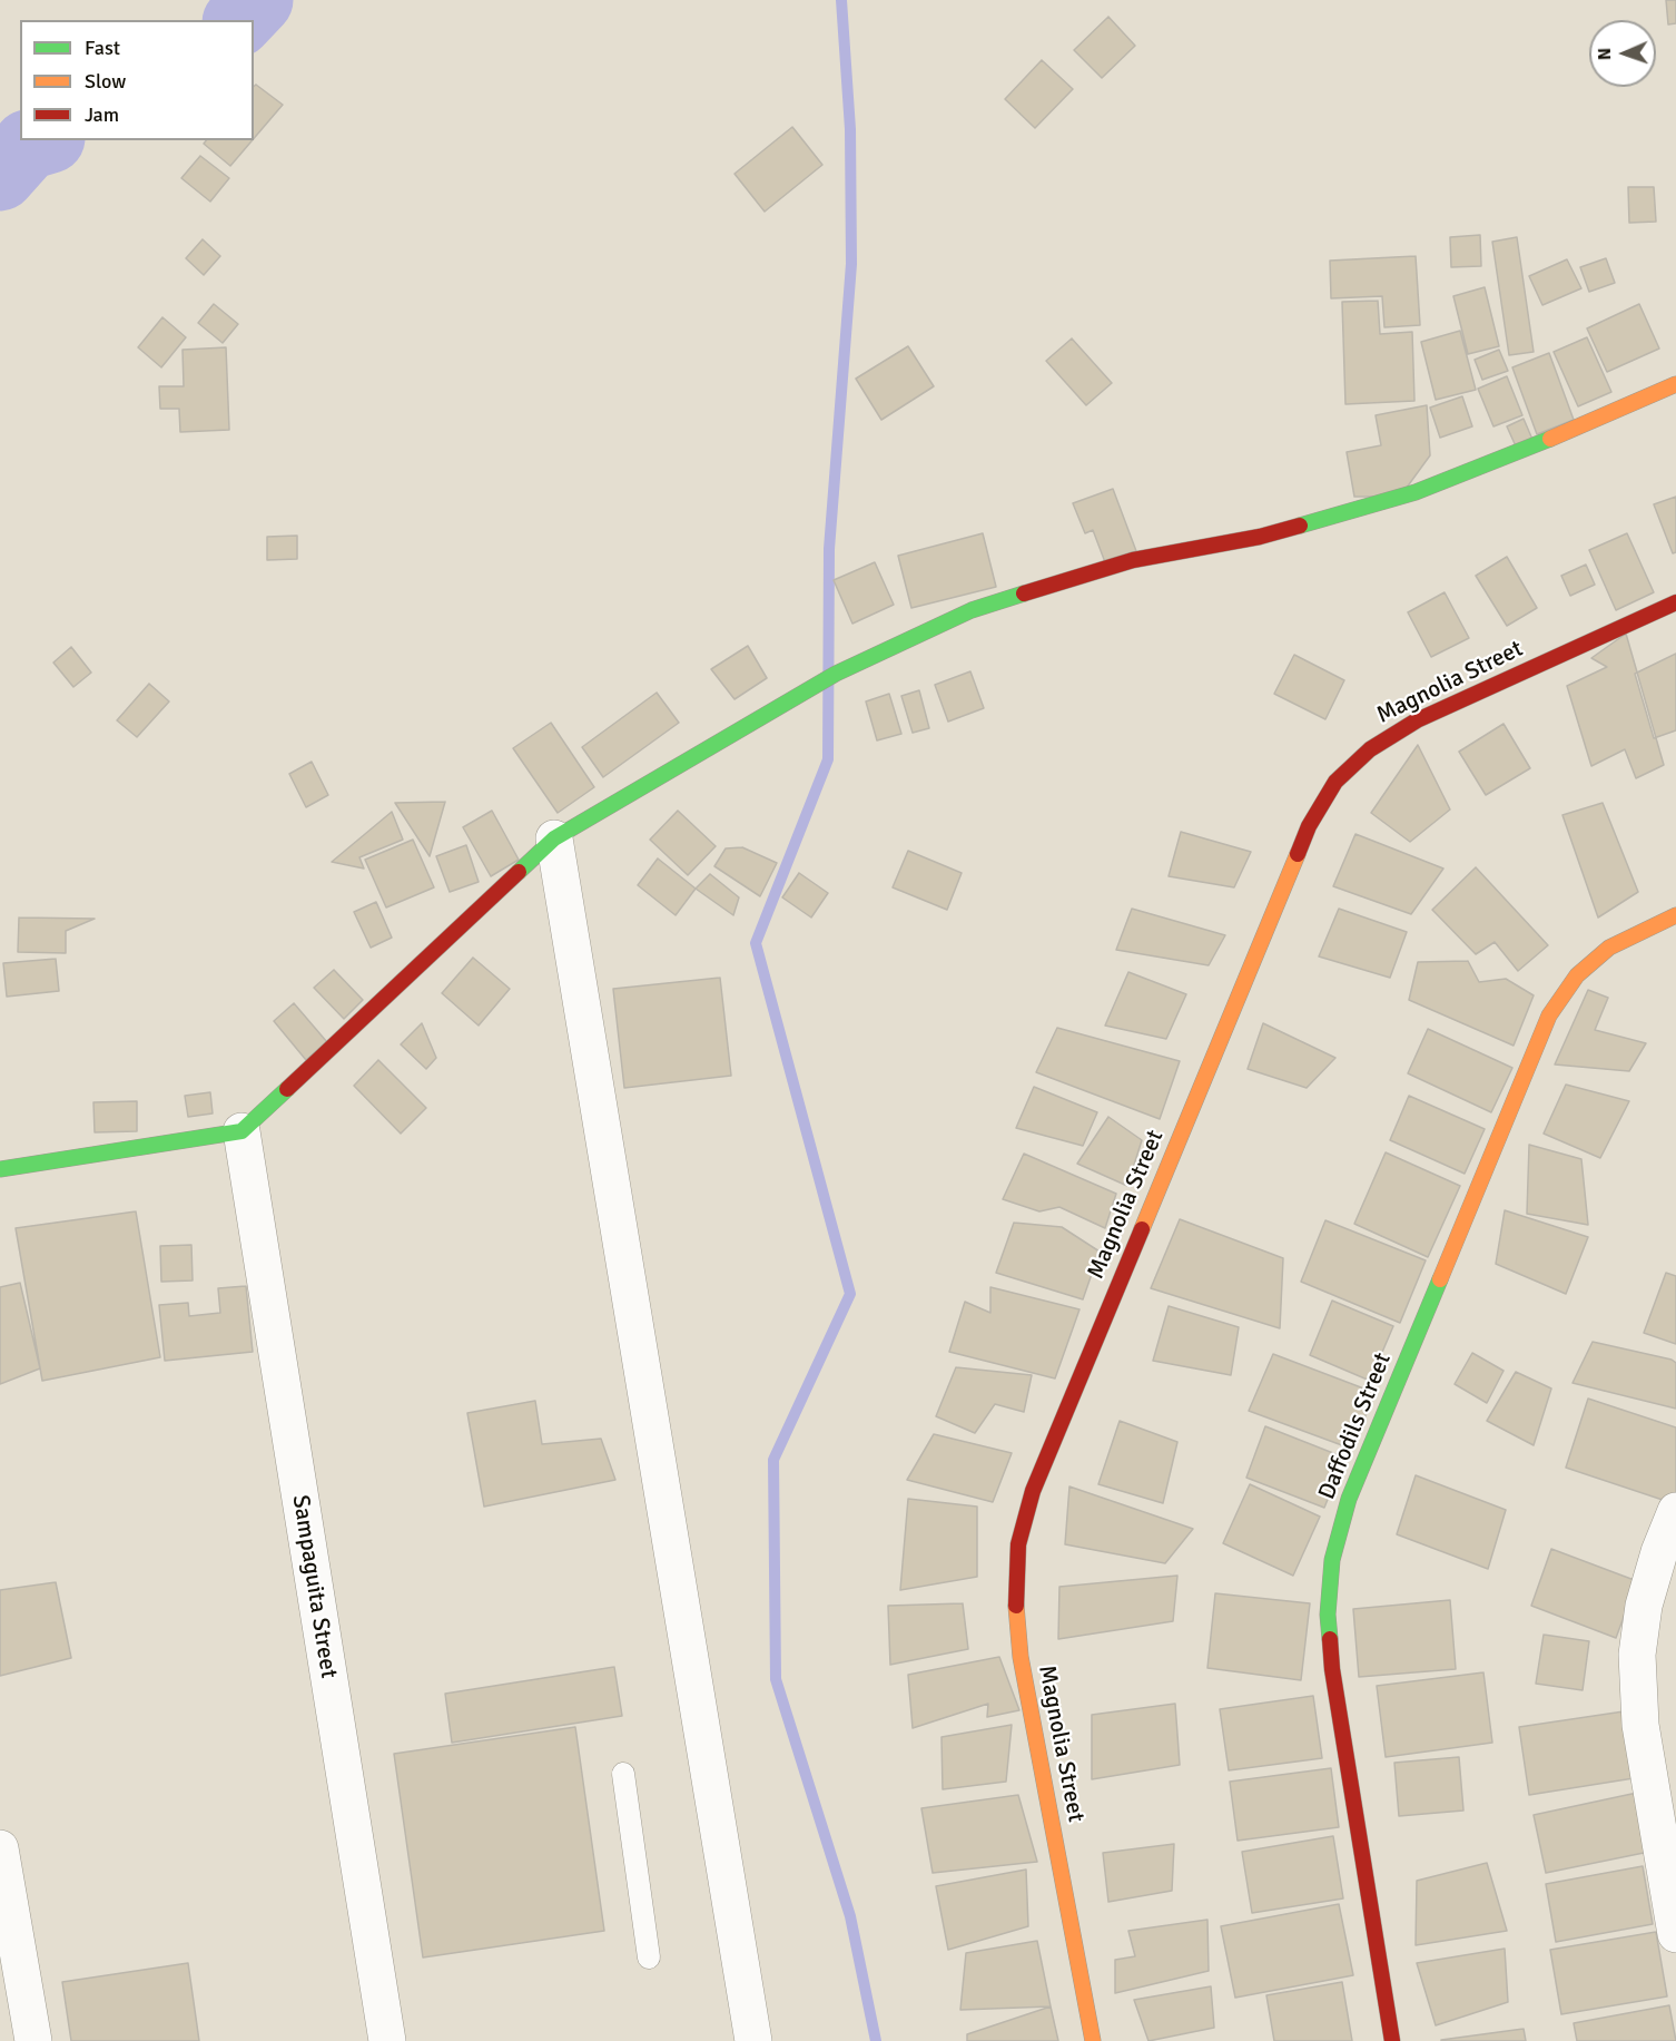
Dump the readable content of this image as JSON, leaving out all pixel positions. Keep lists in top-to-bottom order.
{
  "streets": {
    "street": ["Magnolia Street", "Daffodils Street", "Sampaguita Street"]
  },
  "legend": ["Fast", "Slow", "Jam"],
  "north": "left"
}
